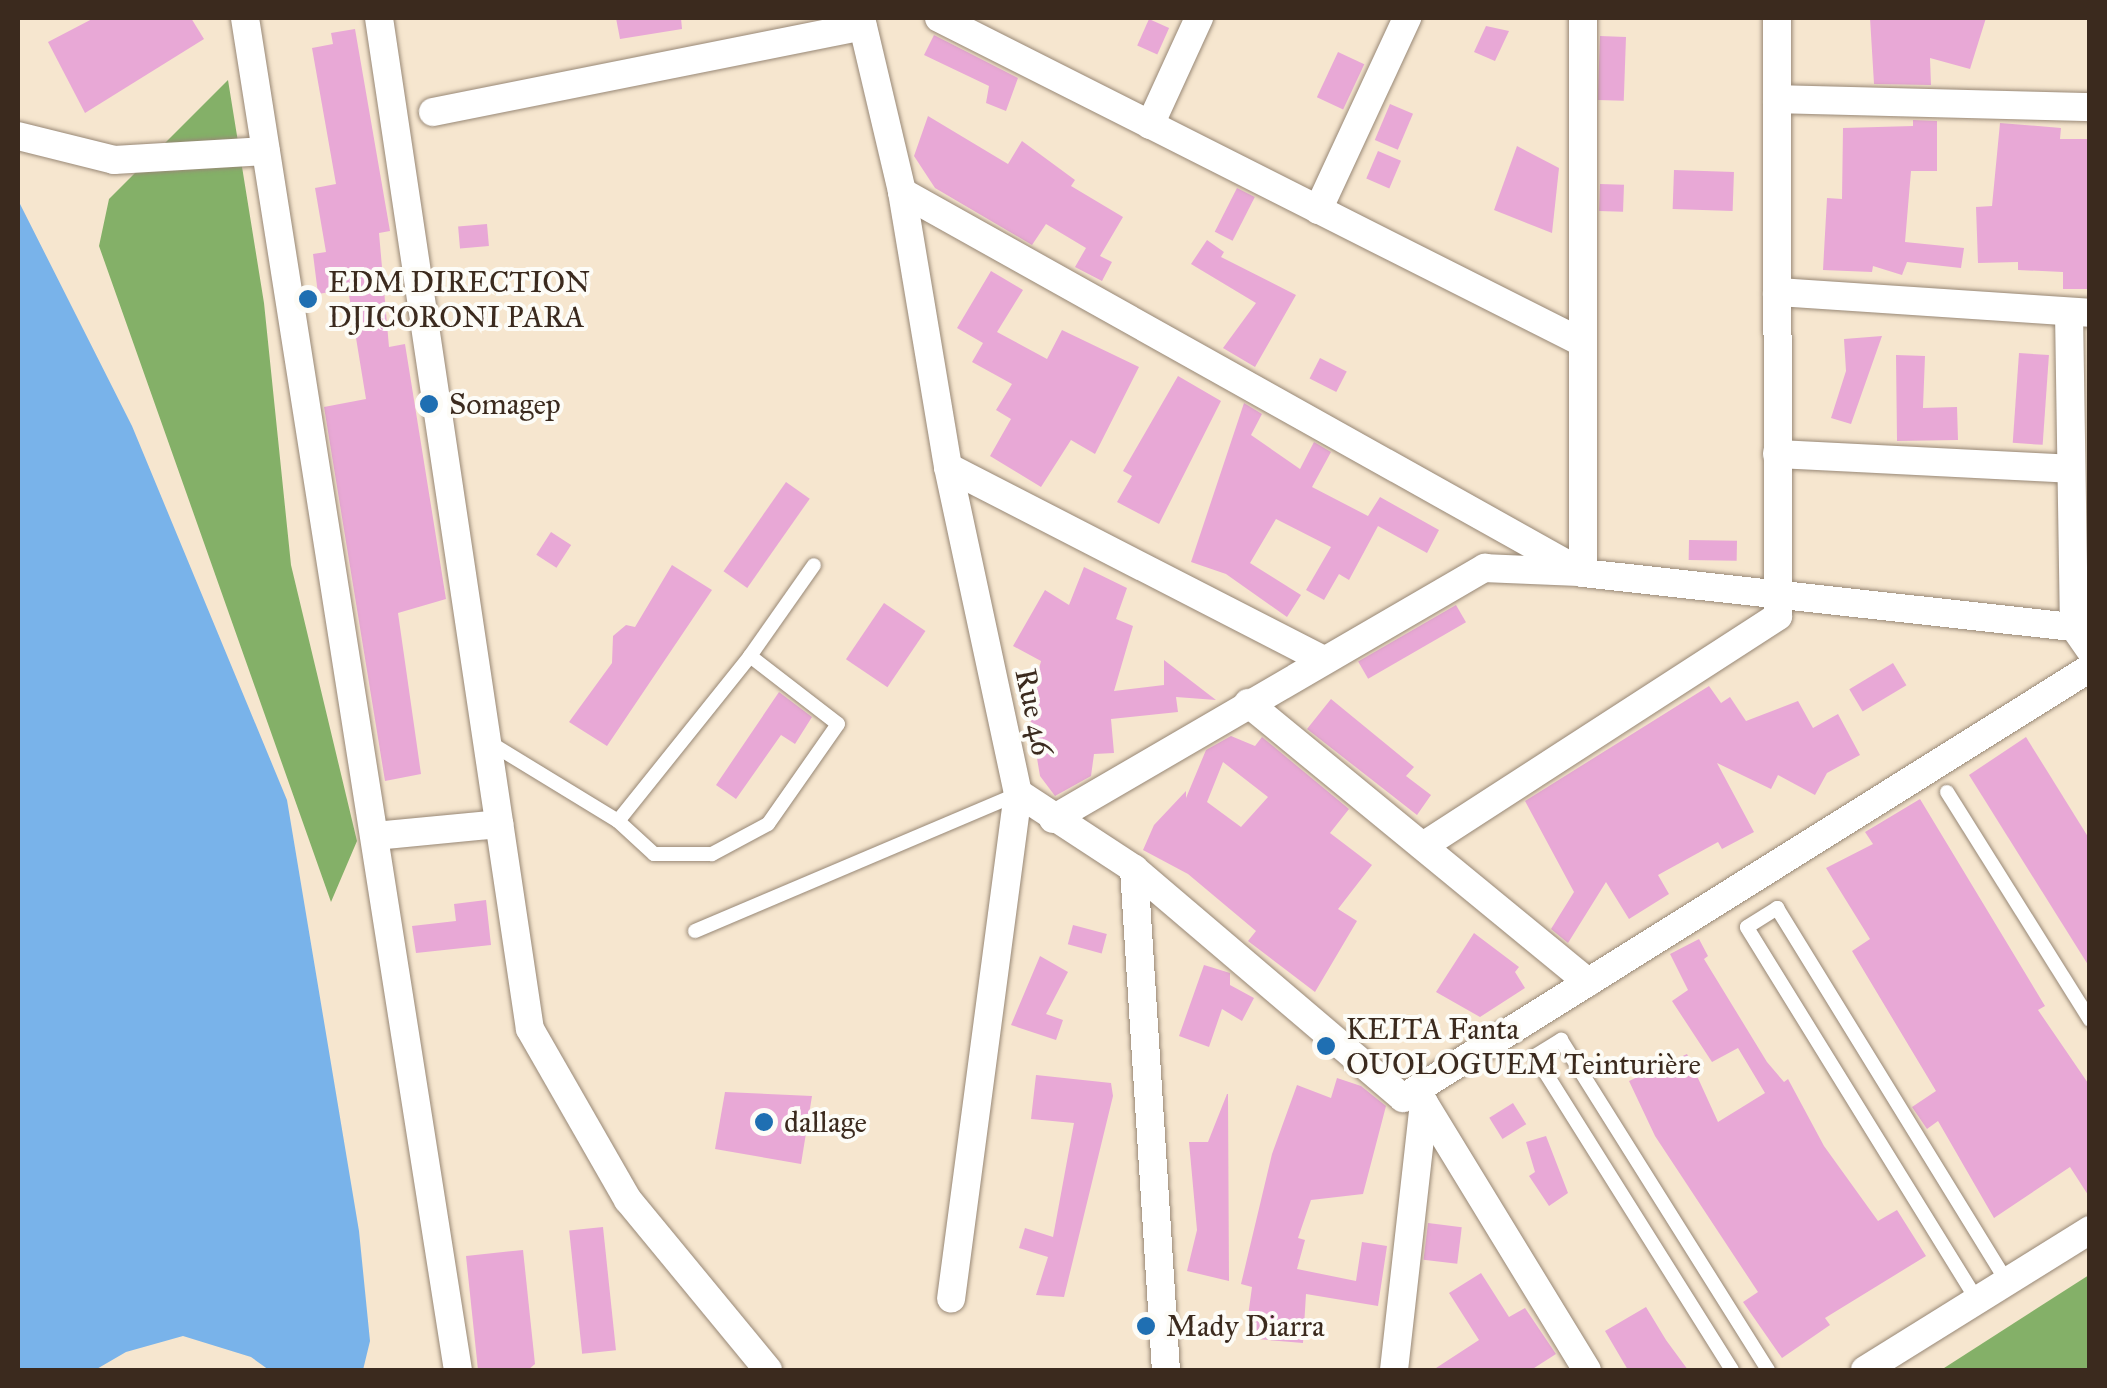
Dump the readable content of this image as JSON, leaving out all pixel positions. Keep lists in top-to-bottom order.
{
  "streets": {
    "street": ["Rue 46"]
  },
  "places": [
    "EDM DIRECTION DJICORONI PARA",
    "Somagep",
    "KEITA Fanta OUOLOGUEM Teinturière",
    "dallage",
    "Mady Diarra"
  ]
}
